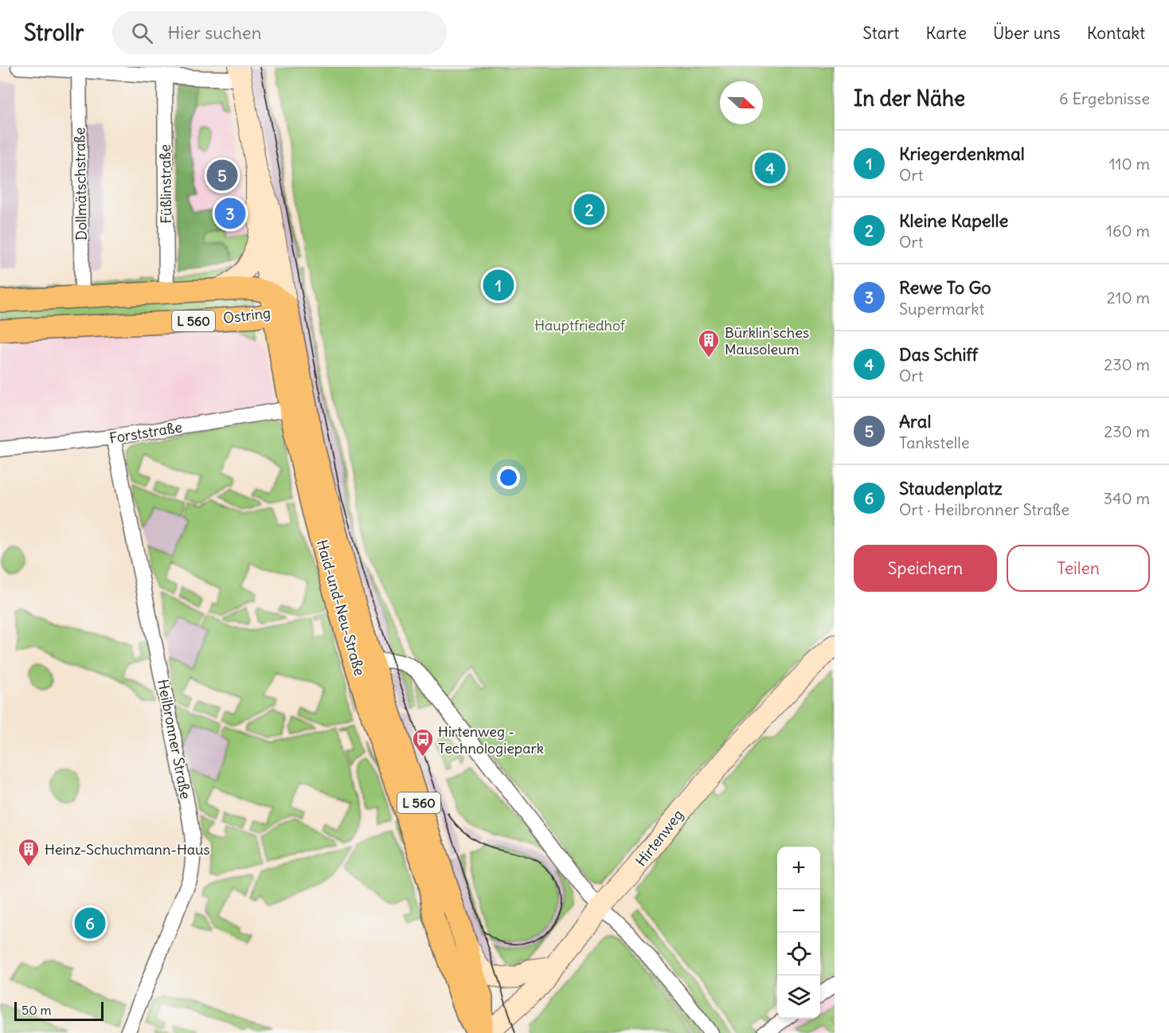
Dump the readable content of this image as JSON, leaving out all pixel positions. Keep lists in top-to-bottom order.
{
  "streets": {
    "main road": ["Ostring", "L 560", "Haid-und-Neu-Straße"],
    "street": [
      "Dollmätschstraße",
      "Füßlinstraße",
      "Forststraße",
      "Heilbronner Straße",
      "Hirtenweg"
    ]
  },
  "crossings": [
    ["Dollmätschstraße", "Ostring"],
    ["Füßlinstraße", "Ostring"],
    ["Ostring", "Haid-und-Neu-Straße"],
    ["Forststraße", "Haid-und-Neu-Straße"],
    ["Forststraße", "Heilbronner Straße"]
  ],
  "parks": ["Hauptfriedhof"],
  "places": {
    "building": ["Bürklin'sches Mausoleum", "Heinz-Schuchmann-Haus"],
    "bus stop": ["Hirtenweg - Technologiepark"]
  },
  "scale_bar": "50 m",
  "north": "right",
  "page": {
    "header": "Strollr",
    "search": "Hier suchen",
    "nav": [
      "Start",
      "Karte",
      "Über uns",
      "Kontakt"
    ],
    "heading": ["In der Nähe", "6 Ergebnisse"],
    "list": [
      {
        "mark": "1",
        "name": "Kriegerdenkmal",
        "note": "Ort",
        "value": "110 m"
      },
      {
        "mark": "2",
        "name": "Kleine Kapelle",
        "note": "Ort",
        "value": "160 m"
      },
      {
        "mark": "3",
        "name": "Rewe To Go",
        "note": "Supermarkt",
        "value": "210 m"
      },
      {
        "mark": "4",
        "name": "Das Schiff",
        "note": "Ort",
        "value": "230 m"
      },
      {
        "mark": "5",
        "name": "Aral",
        "note": "Tankstelle",
        "value": "230 m"
      },
      {
        "mark": "6",
        "name": "Staudenplatz",
        "note": "Ort · Heilbronner Straße",
        "value": "340 m"
      }
    ],
    "pins": [
      "4",
      "5",
      "2",
      "3",
      "1",
      "6"
    ],
    "buttons": ["Speichern", "Teilen"],
    "map_buttons": ["+", "−"],
    "scale": "50 m"
  }
}
